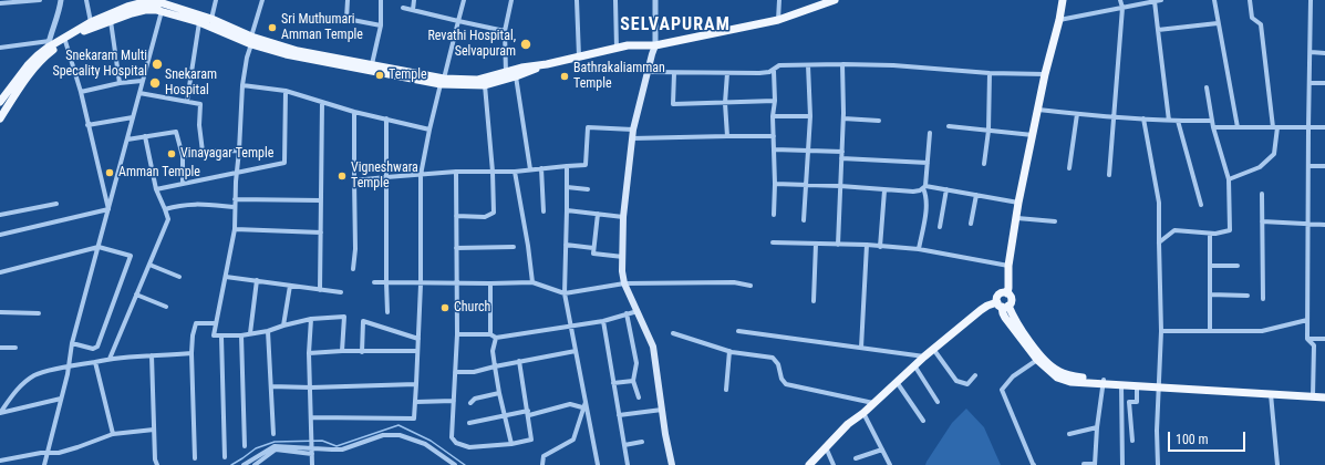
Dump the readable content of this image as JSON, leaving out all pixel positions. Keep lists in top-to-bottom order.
{
  "districts": ["SELVAPURAM"],
  "places": [
    "Sri Muthumari Amman Temple",
    "Revathi Hospital, Selvapuram",
    "Snekaram Multi Specality Hospital",
    "Temple",
    "Bathrakaliamman Temple",
    "Snekaram Hospital",
    "Vinayagar Temple",
    "Amman Temple",
    "Vigneshwara Temple",
    "Church"
  ],
  "scale_bar": "100 m"
}
